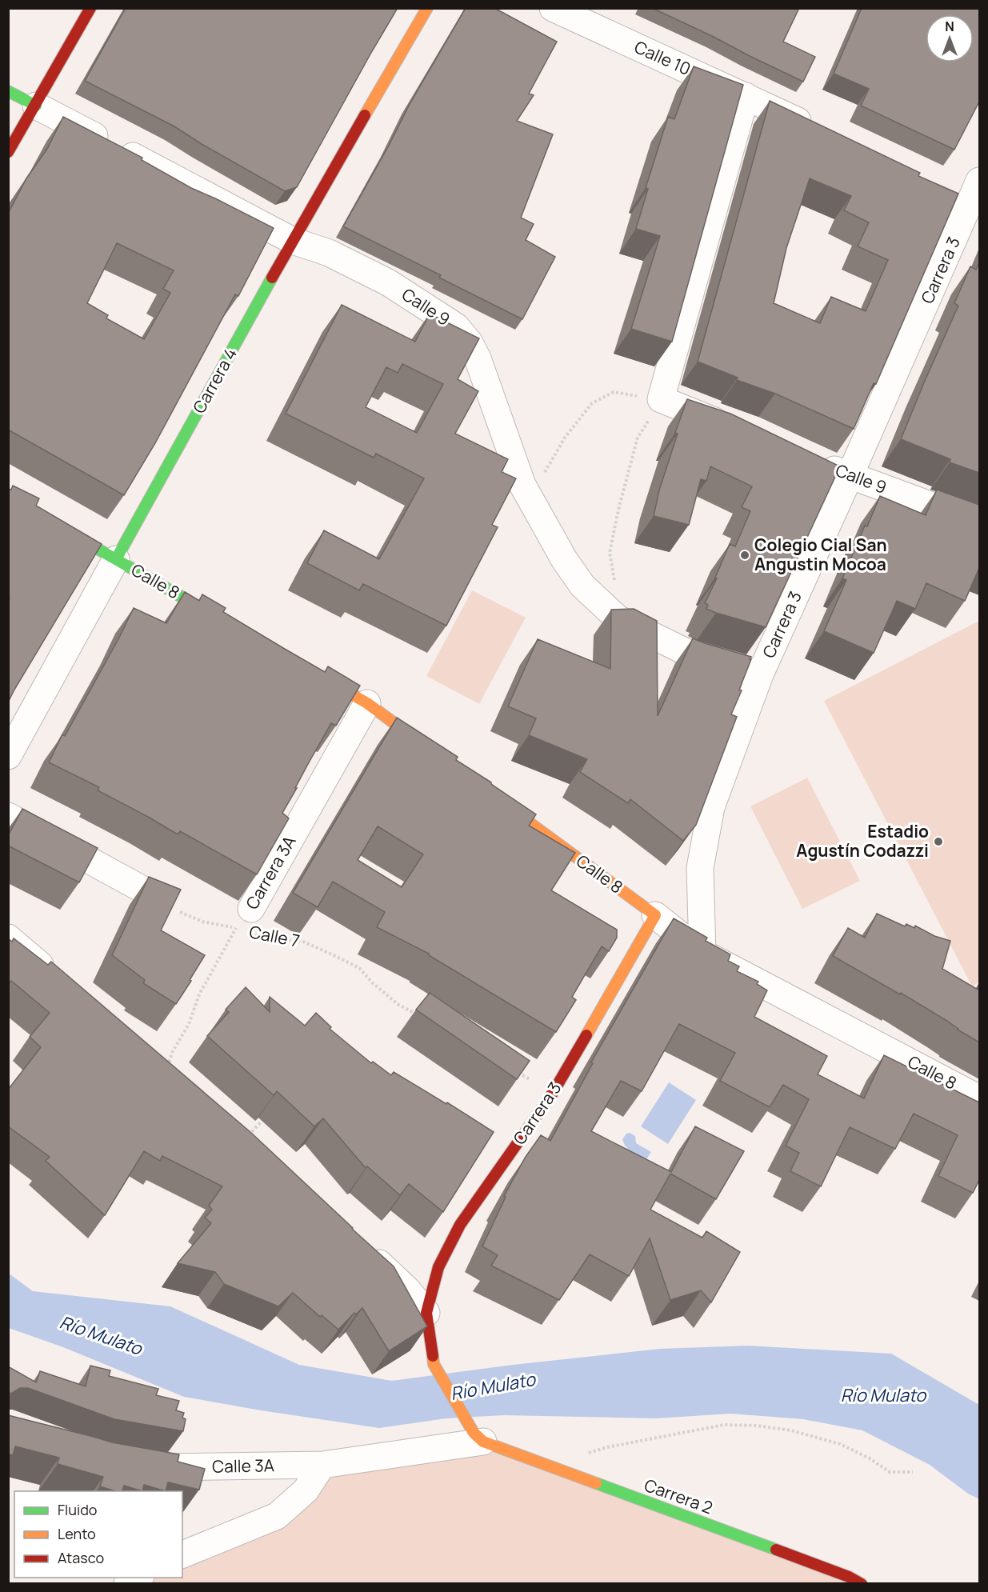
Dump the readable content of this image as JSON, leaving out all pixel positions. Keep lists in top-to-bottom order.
{
  "streets": {
    "main road": [
      "Carrera 3",
      "Calle 9",
      "Carrera 4",
      "Calle 8",
      "Carrera 2"
    ],
    "street": ["Calle 10", "Carrera 3A", "Calle 3A"],
    "path": ["Calle 7"]
  },
  "crossings": [
    ["Carrera 3", "Calle 9"],
    ["Carrera 3", "Calle 8"],
    ["Calle 9", "Carrera 4"],
    ["Carrera 4", "Calle 8"],
    ["Carrera 3A", "Calle 7"],
    ["Calle 3A", "Carrera 2"]
  ],
  "water": ["Río Mulato"],
  "places": ["Colegio Cial San Angustin Mocoa", "Estadio Agustín Codazzi"],
  "legend": ["Fluido", "Lento", "Atasco"],
  "north": "top"
}
